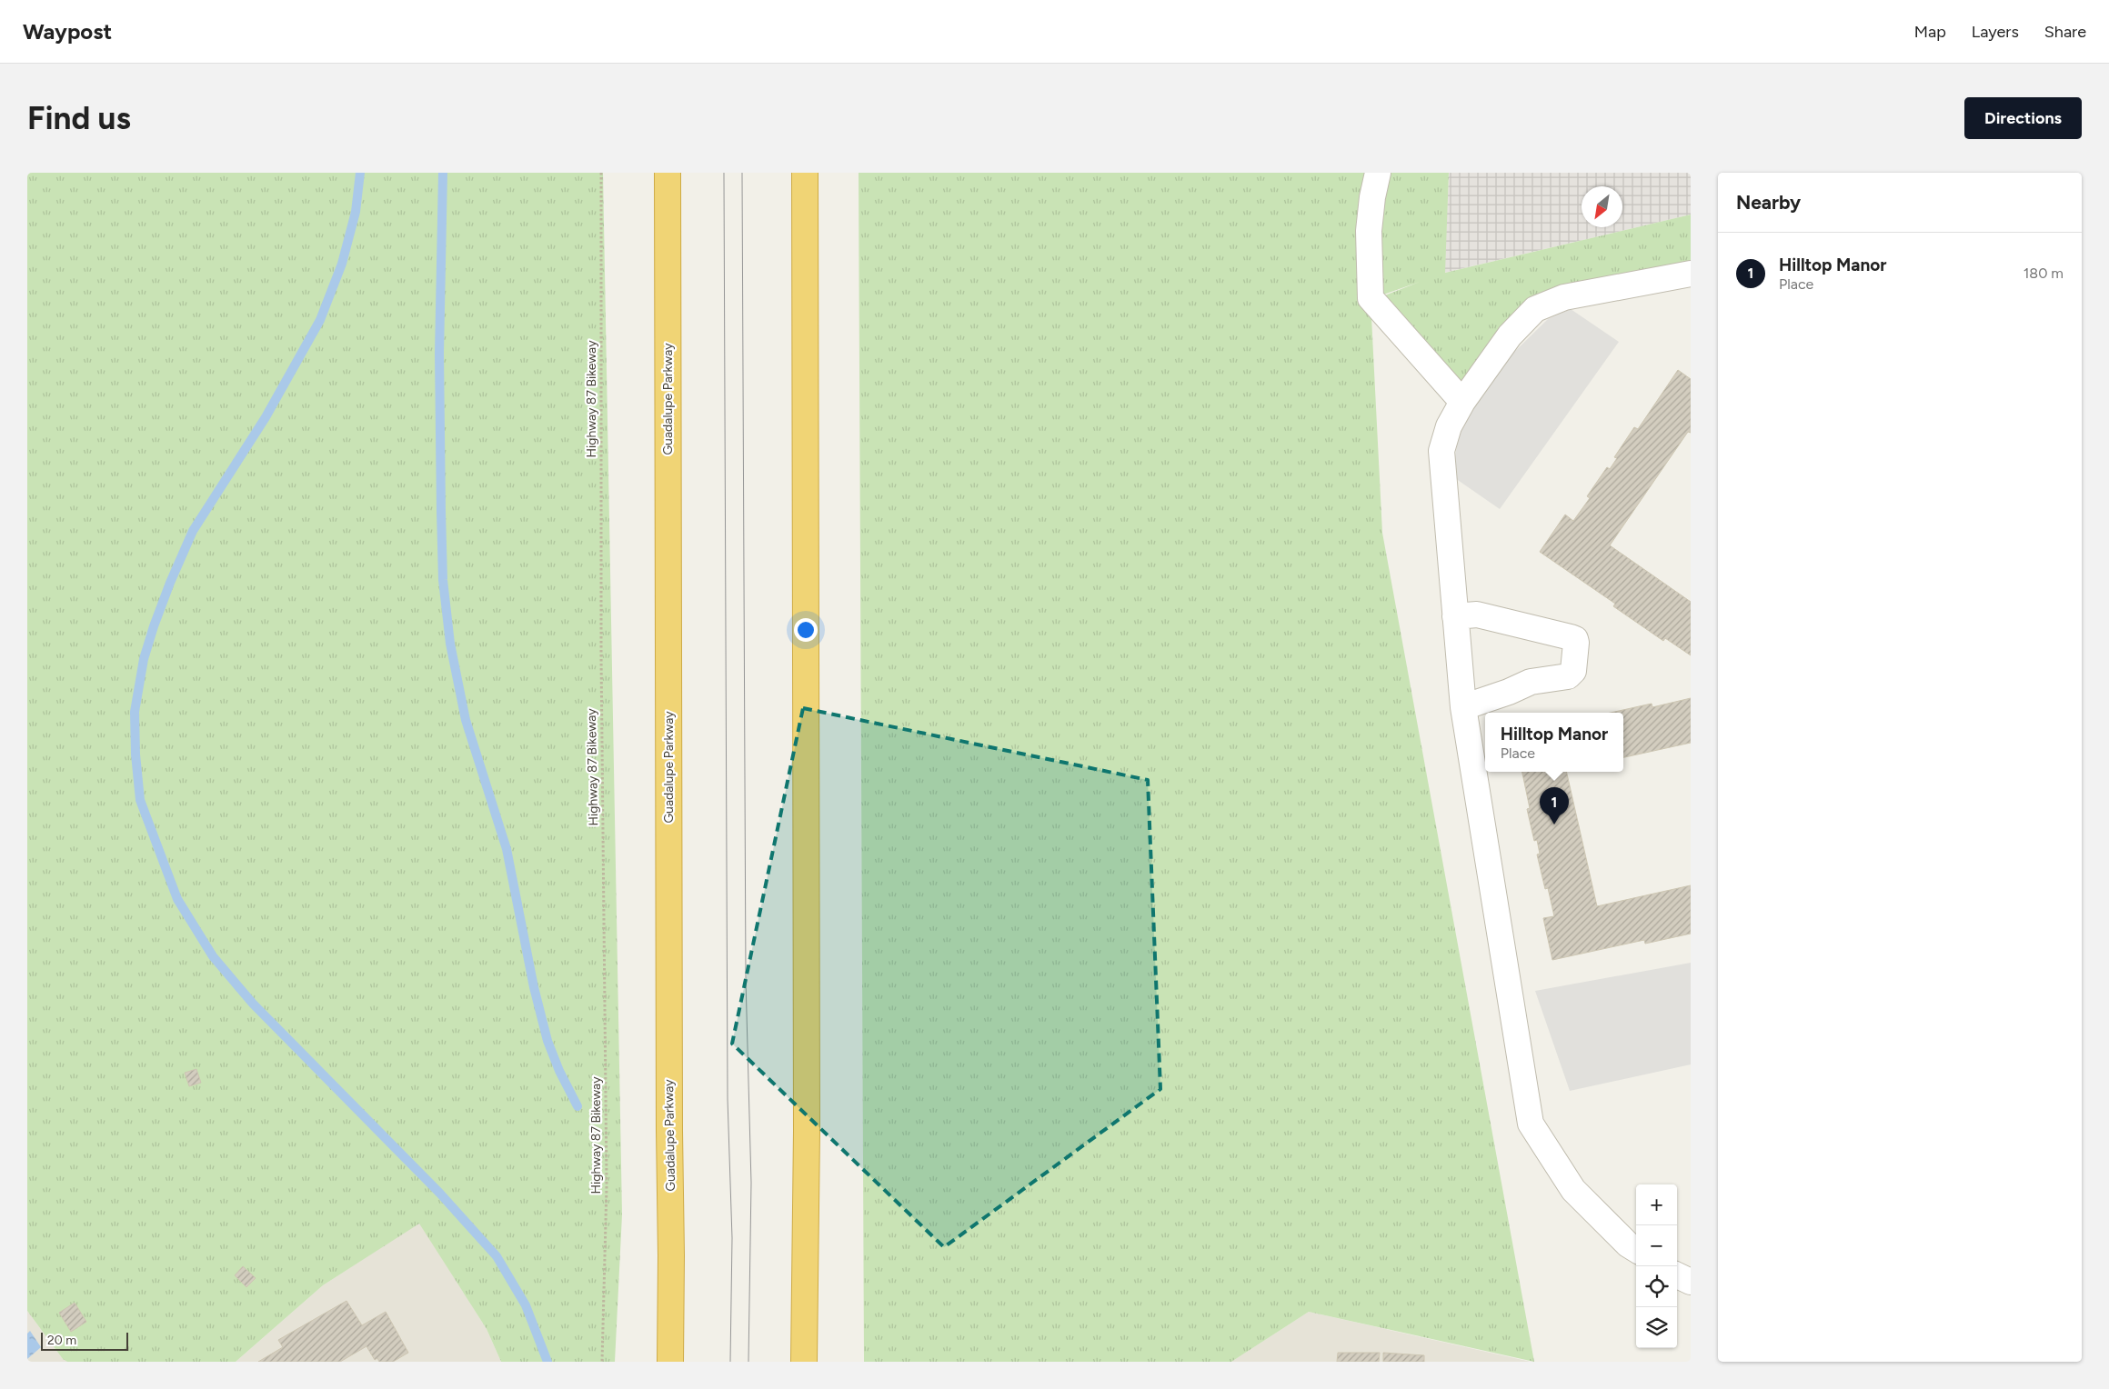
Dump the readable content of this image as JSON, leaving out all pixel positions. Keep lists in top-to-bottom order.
{
  "streets": {
    "highway": ["Guadalupe Parkway"],
    "path": ["Highway 87 Bikeway"]
  },
  "scale_bar": "20 m",
  "north": "bottom left",
  "page": {
    "header": "Waypost",
    "nav": ["Map", "Layers", "Share"],
    "buttons": "Directions",
    "title": "Find us",
    "heading": "Nearby",
    "list": [
      {
        "mark": "1",
        "name": "Hilltop Manor",
        "note": "Place",
        "value": "180 m"
      }
    ],
    "popup": ["Hilltop Manor", "Place"],
    "pins": "1",
    "map_buttons": ["+", "−"],
    "scale": "20 m"
  }
}
